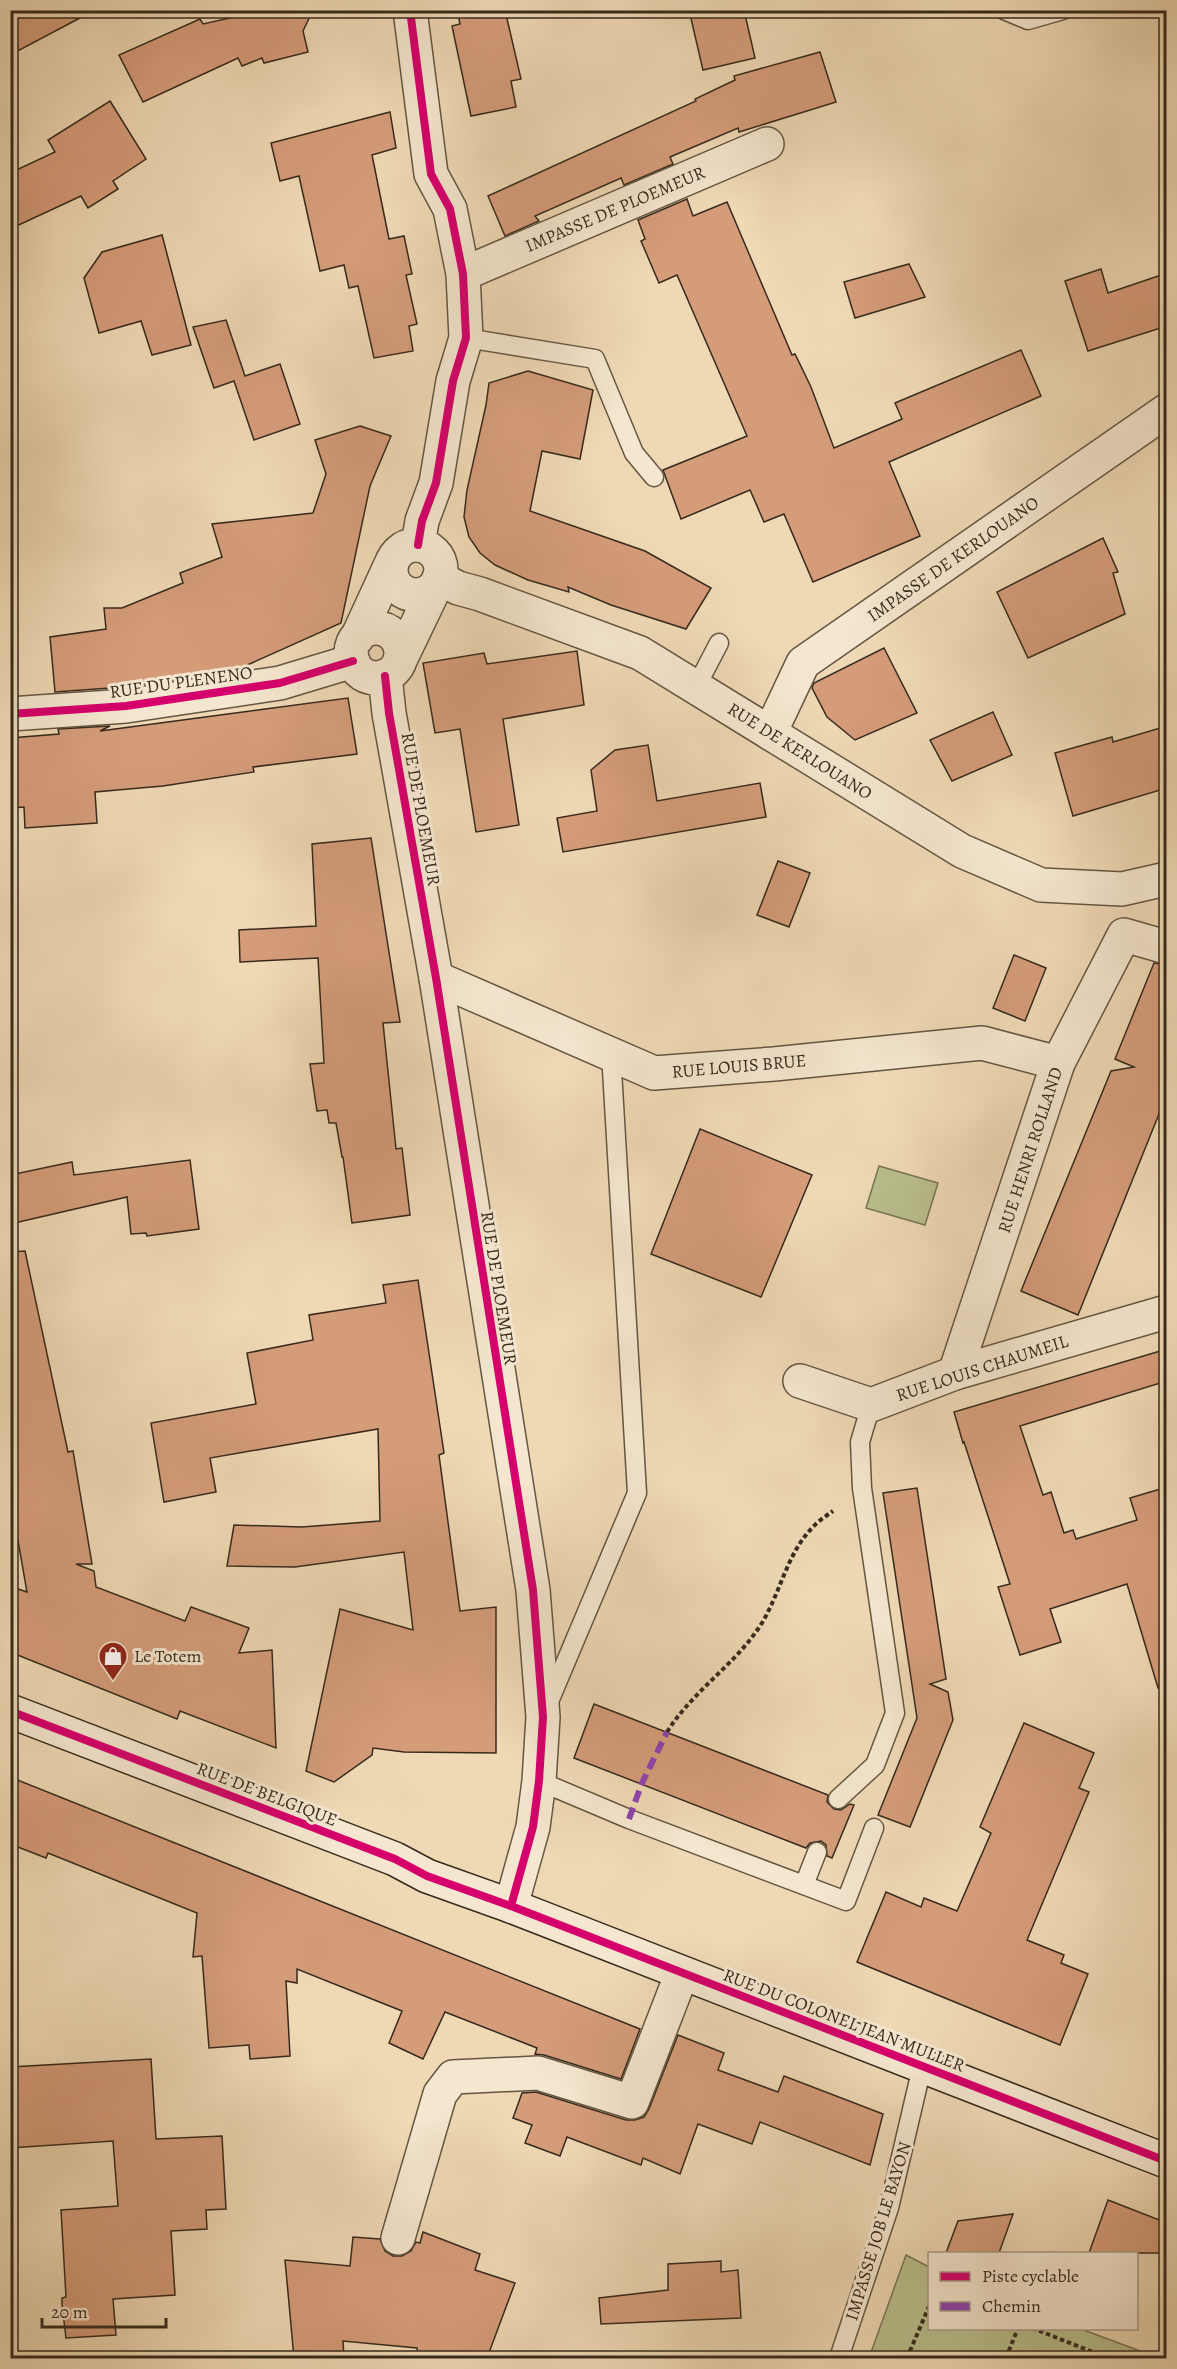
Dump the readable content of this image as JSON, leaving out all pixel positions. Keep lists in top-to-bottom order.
{
  "streets": {
    "street": [
      "IMPASSE DE PLOEMEUR",
      "IMPASSE DE KERLOUANO",
      "RUE DU PLENENO",
      "RUE DE KERLOUANO",
      "RUE DE PLOEMEUR",
      "RUE LOUIS BRUE",
      "RUE HENRI ROLLAND",
      "RUE LOUIS CHAUMEIL",
      "RUE DE BELGIQUE",
      "RUE DU COLONEL JEAN MULLER"
    ],
    "lane": ["IMPASSE JOB LE BAYON"]
  },
  "crossings": [
    ["IMPASSE DE KERLOUANO", "RUE DE KERLOUANO"],
    ["RUE DU PLENENO", "RUE DE PLOEMEUR"],
    ["RUE DE KERLOUANO", "RUE HENRI ROLLAND"],
    ["RUE DE PLOEMEUR", "RUE LOUIS BRUE"],
    ["RUE DE PLOEMEUR", "RUE DE BELGIQUE"],
    ["RUE DE PLOEMEUR", "RUE DU COLONEL JEAN MULLER"],
    ["RUE LOUIS BRUE", "RUE HENRI ROLLAND"],
    ["RUE HENRI ROLLAND", "RUE LOUIS CHAUMEIL"],
    ["RUE DE BELGIQUE", "RUE DU COLONEL JEAN MULLER"],
    ["RUE DU COLONEL JEAN MULLER", "IMPASSE JOB LE BAYON"]
  ],
  "places": {
    "shop": ["Le Totem"]
  },
  "legend": ["Piste cyclable", "Chemin"],
  "scale_bar": "20 m"
}
